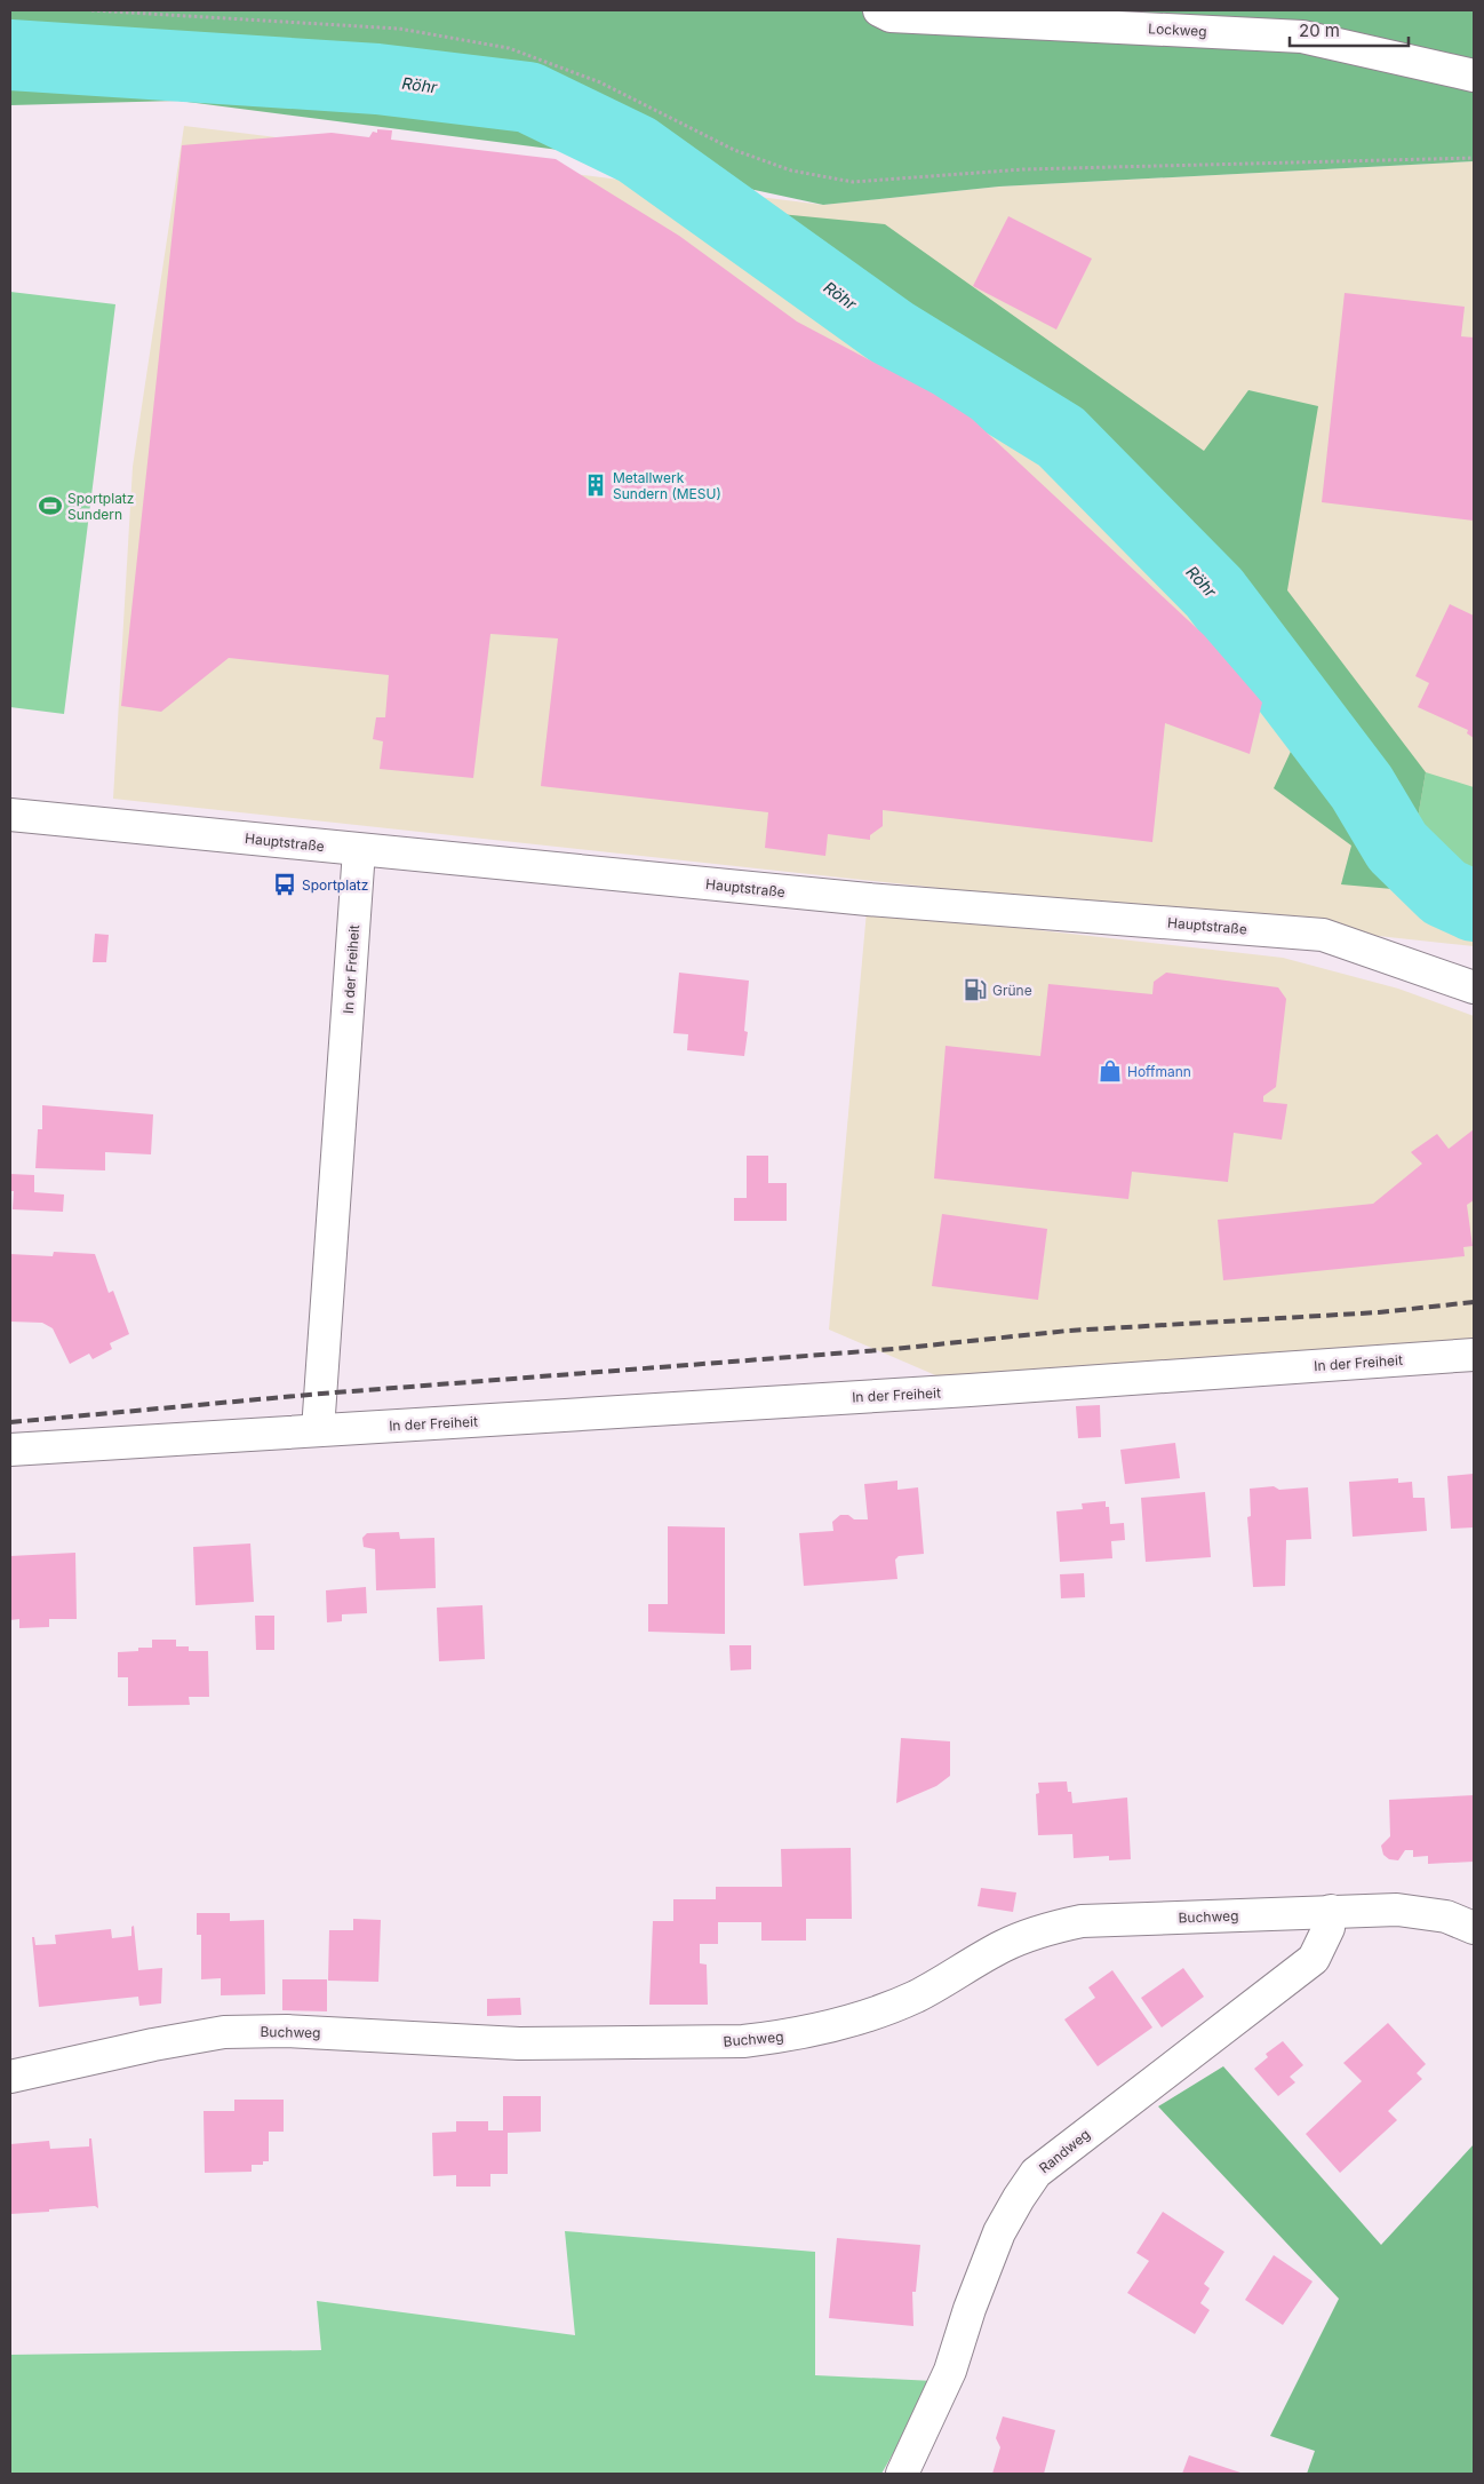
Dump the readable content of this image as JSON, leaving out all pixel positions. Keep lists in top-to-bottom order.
{
  "streets": {
    "street": [
      "Lockweg",
      "Hauptstraße",
      "In der Freiheit",
      "Buchweg",
      "Randweg"
    ]
  },
  "crossings": [
    ["Hauptstraße", "In der Freiheit"],
    ["Buchweg", "Randweg"]
  ],
  "water": ["Röhr"],
  "places": {
    "building": ["Metallwerk Sundern (MESU)"],
    "sports": ["Sportplatz Sundern"],
    "bus stop": ["Sportplatz"],
    "fuel station": ["Grüne"],
    "shop": ["Hoffmann"]
  },
  "scale_bar": "20 m"
}
